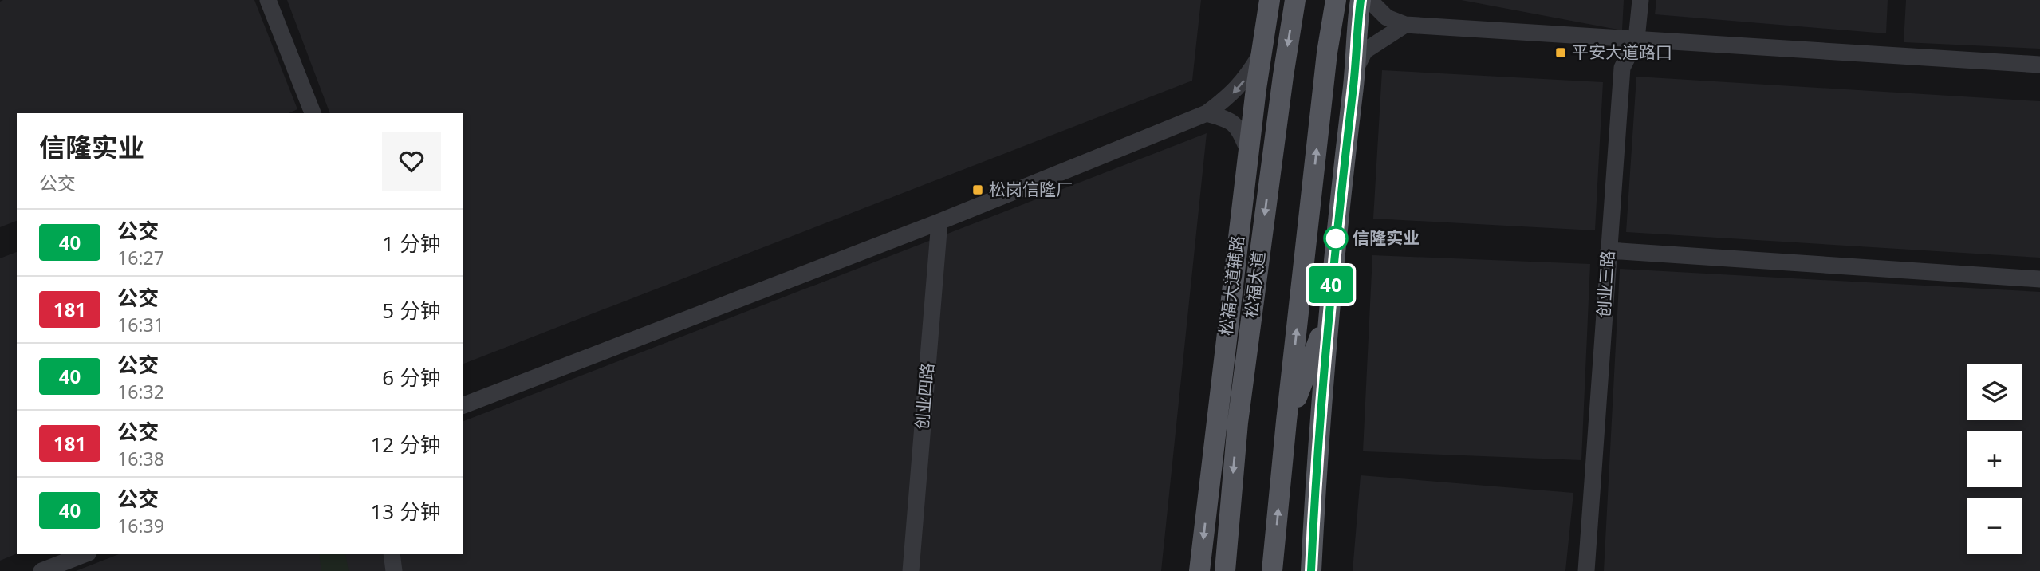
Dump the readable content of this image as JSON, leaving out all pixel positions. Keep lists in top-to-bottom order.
{
  "streets": {
    "main road": ["松福大道", "松福大道辅路"],
    "street": ["创业三路", "创业四路"]
  },
  "places": {
    "transit": ["平安大道路口", "松岗信隆厂"],
    "other": ["信隆实业"]
  },
  "lines": ["bus line 40"],
  "page": {
    "on_map": "40",
    "heading": ["信隆实业", "公交"],
    "list": [
      {
        "mark": "40",
        "name": "公交",
        "note": "16:27",
        "value": "1 分钟"
      },
      {
        "mark": "181",
        "name": "公交",
        "note": "16:31",
        "value": "5 分钟"
      },
      {
        "mark": "40",
        "name": "公交",
        "note": "16:32",
        "value": "6 分钟"
      },
      {
        "mark": "181",
        "name": "公交",
        "note": "16:38",
        "value": "12 分钟"
      },
      {
        "mark": "40",
        "name": "公交",
        "note": "16:39",
        "value": "13 分钟"
      }
    ],
    "map_buttons": ["+", "−"]
  }
}
